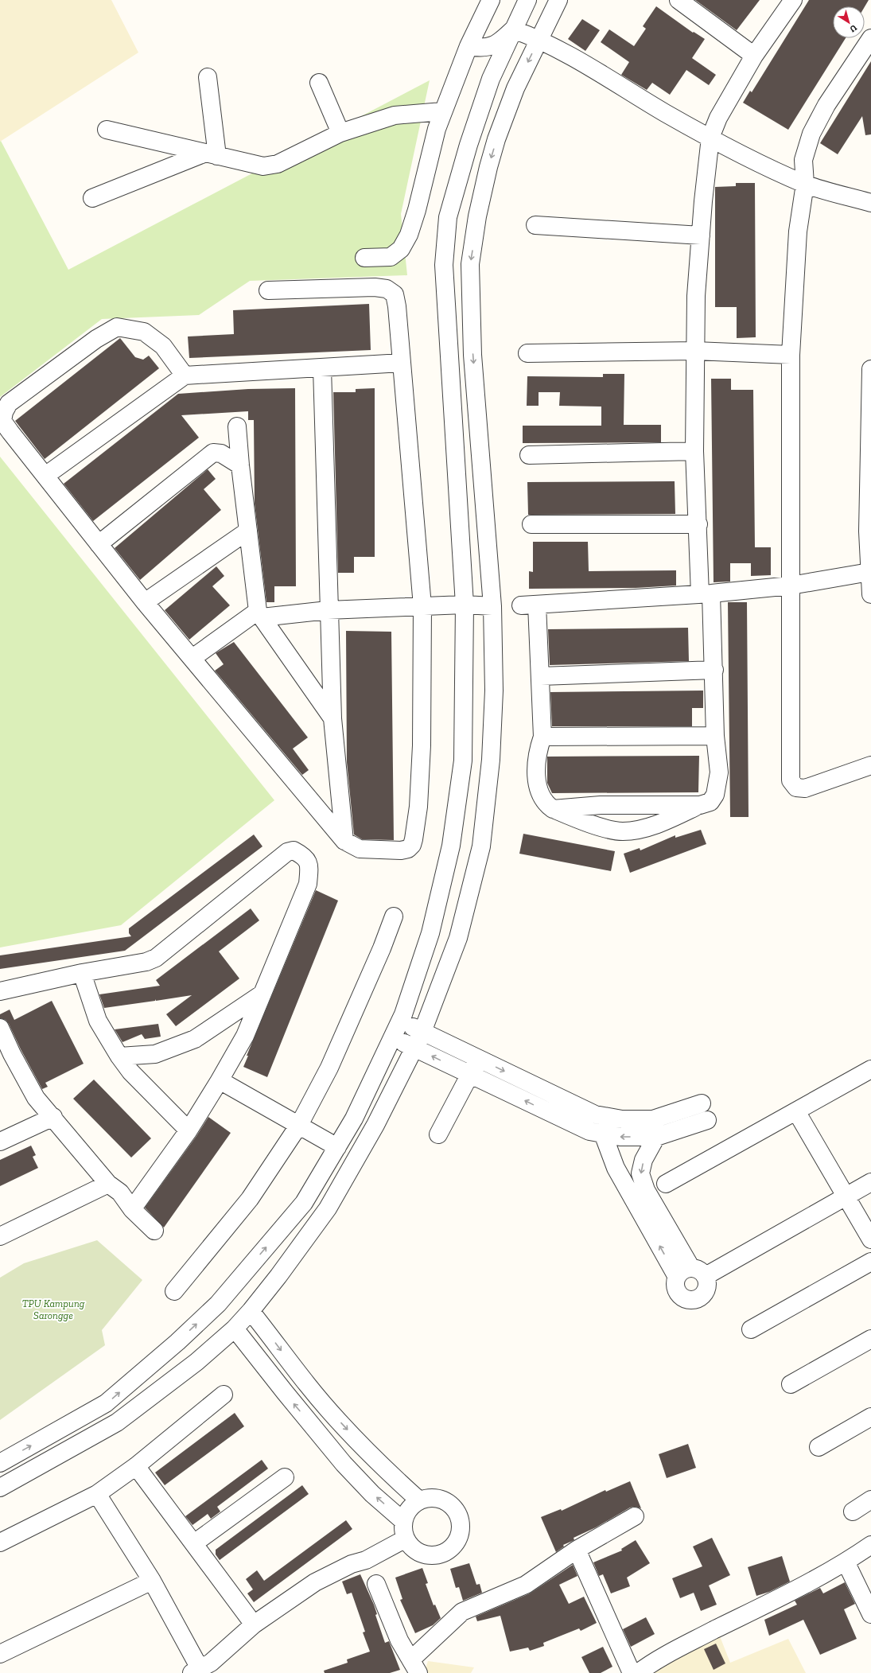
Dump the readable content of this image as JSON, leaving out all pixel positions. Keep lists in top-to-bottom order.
{
  "parks": ["TPU Kampung Sarongge"],
  "north": "bottom right"
}
